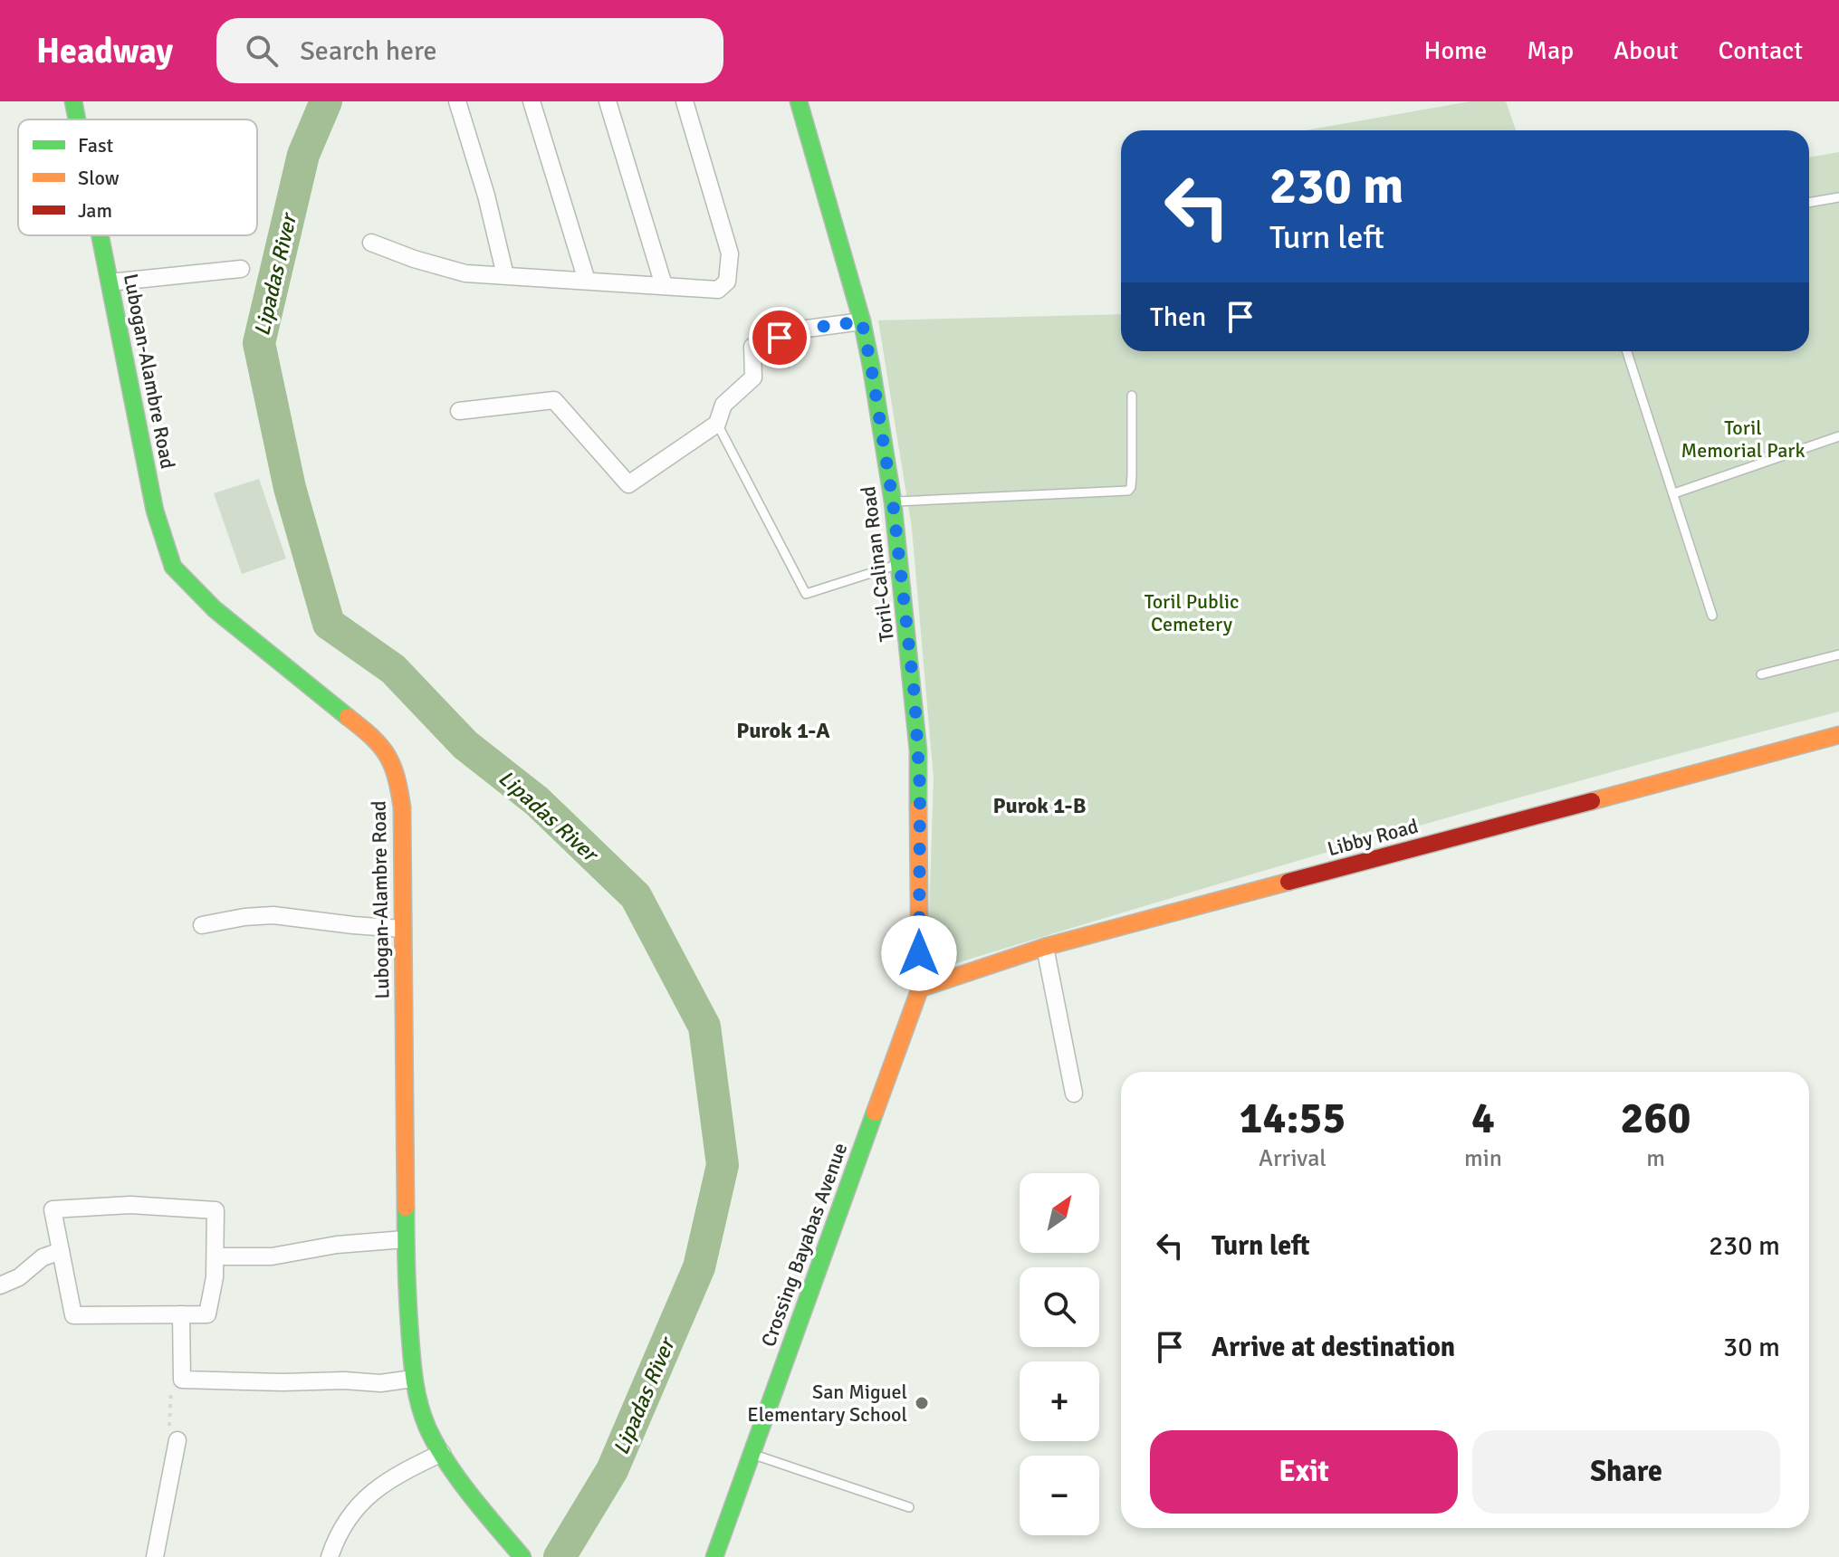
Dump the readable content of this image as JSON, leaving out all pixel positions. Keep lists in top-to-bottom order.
{
  "streets": {
    "main road": [
      "Lubogan-Alambre Road",
      "Toril-Calinan Road",
      "Libby Road",
      "Crossing Bayabas Avenue"
    ]
  },
  "crossings": [
    ["Toril-Calinan Road", "Libby Road"],
    ["Toril-Calinan Road", "Crossing Bayabas Avenue"],
    ["Libby Road", "Crossing Bayabas Avenue"]
  ],
  "districts": ["Purok 1-A", "Purok 1-B"],
  "water": ["Lipadas River"],
  "parks": ["Toril Memorial Park", "Toril Public Cemetery"],
  "places": ["San Miguel Elementary School"],
  "legend": ["Fast", "Slow", "Jam"],
  "north": "top right",
  "page": {
    "header": "Headway",
    "search": "Search here",
    "nav": [
      "Home",
      "Map",
      "About",
      "Contact"
    ],
    "turn": ["230 m", "Turn left"],
    "then": "Then",
    "eta": [
      "14:55",
      "Arrival",
      "4",
      "min",
      "260",
      "m"
    ],
    "map_buttons": ["+", "−"],
    "list": [
      {
        "name": "Turn left",
        "value": "230 m"
      },
      {
        "name": "Arrive at destination",
        "value": "30 m"
      }
    ],
    "buttons": ["Exit", "Share"]
  }
}
